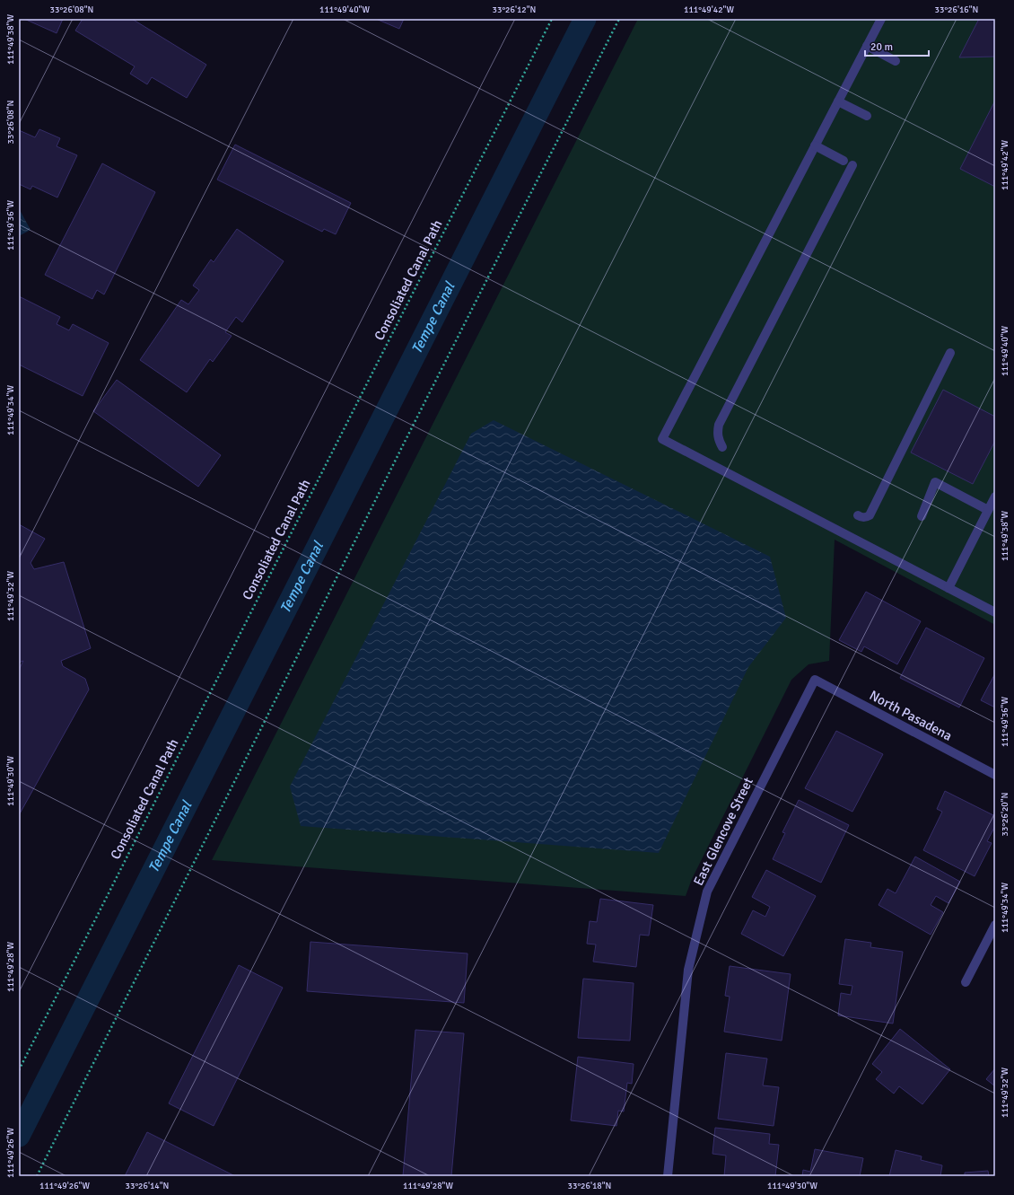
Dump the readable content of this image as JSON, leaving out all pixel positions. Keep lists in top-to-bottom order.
{
  "streets": {
    "street": ["North Pasadena", "East Glencove Street"],
    "path": ["Consoliated Canal Path"]
  },
  "crossings": [
    ["North Pasadena", "East Glencove Street"]
  ],
  "water": ["Tempe Canal"],
  "scale_bar": "20 m",
  "coordinates": [
    "33°26'08\"N",
    "111°49'40\"W",
    "33°26'12\"N",
    "111°49'42\"W",
    "33°26'16\"N",
    "111°49'38\"W",
    "111°49'36\"W",
    "111°49'34\"W",
    "111°49'32\"W",
    "111°49'30\"W",
    "33°26'20\"N",
    "111°49'28\"W",
    "111°49'26\"W",
    "33°26'14\"N",
    "33°26'18\"N"
  ]
}
